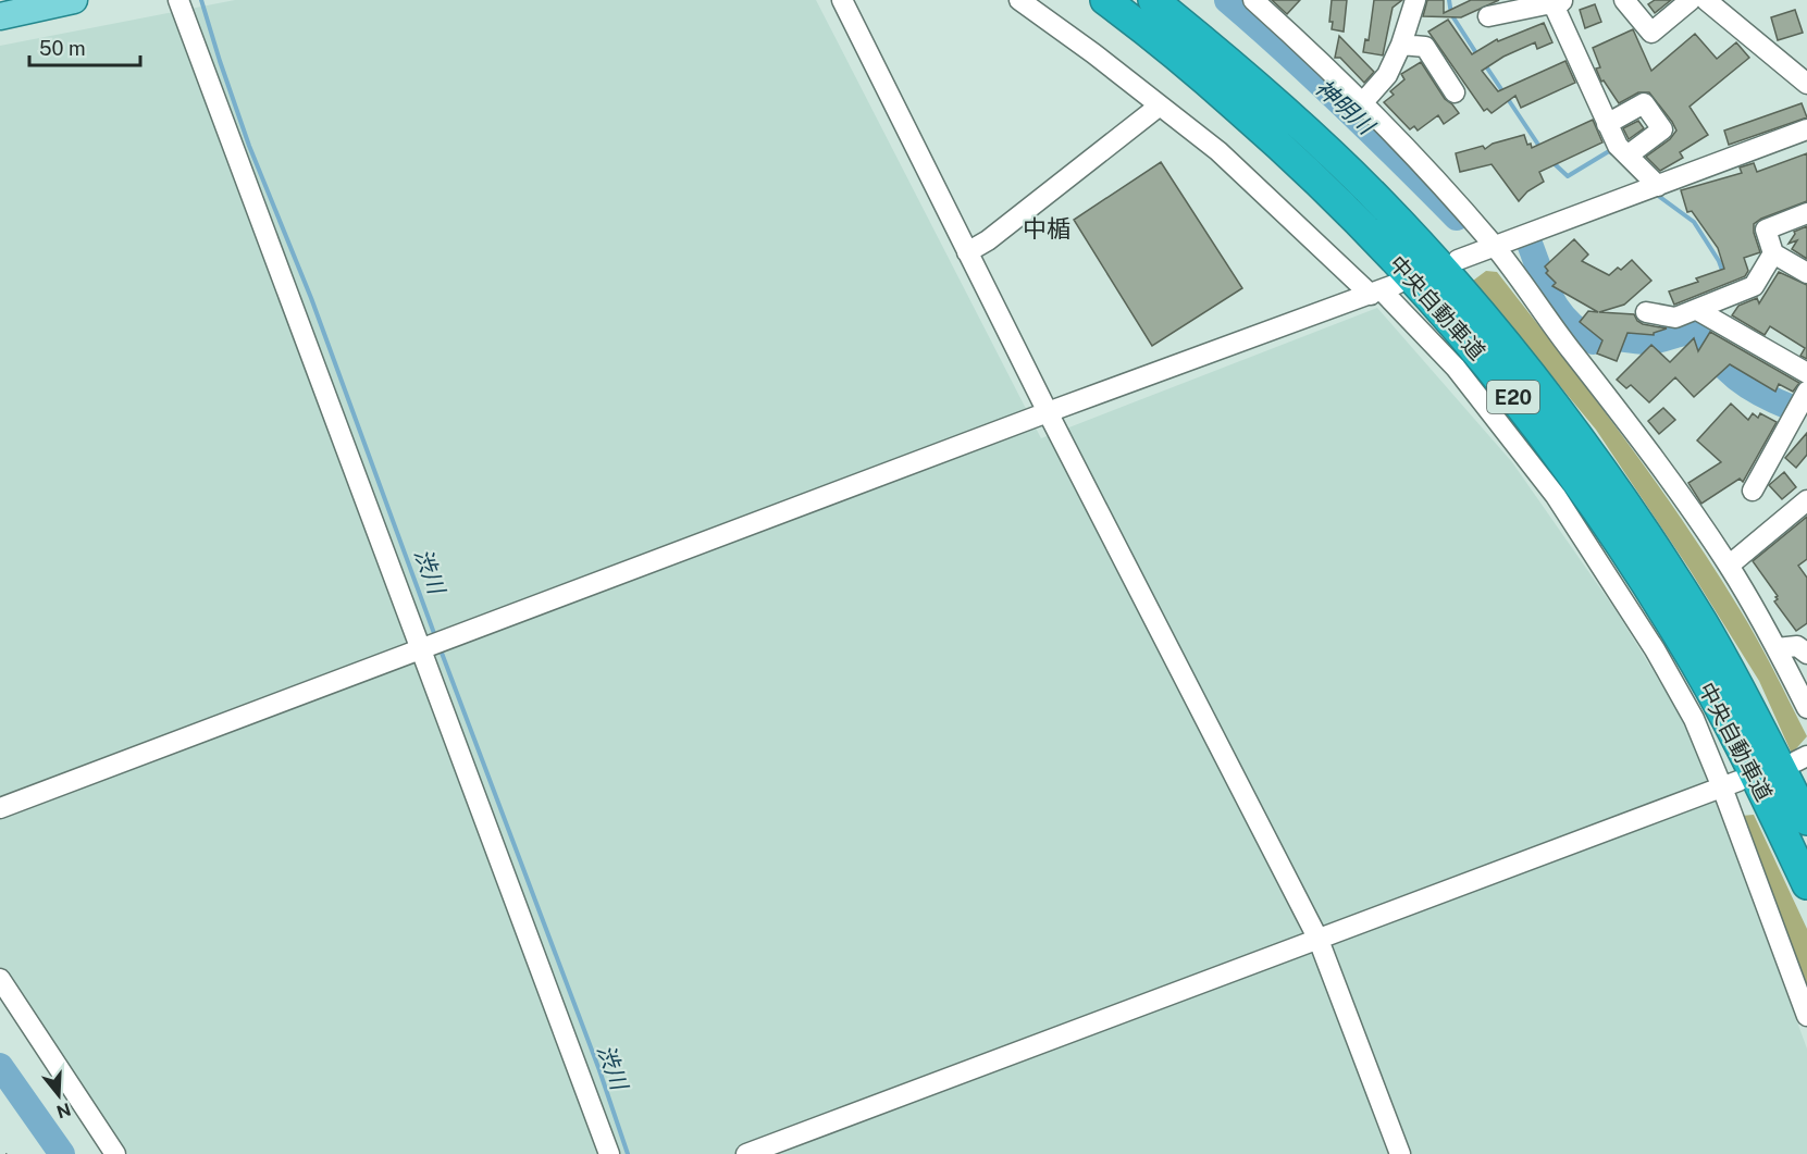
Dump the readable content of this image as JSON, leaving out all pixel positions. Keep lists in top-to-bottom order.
{
  "streets": {
    "highway": ["中央自動車道", "E20"]
  },
  "districts": ["中楯"],
  "water": ["神明川", "渋川"],
  "scale_bar": "50 m",
  "north": "bottom"
}
